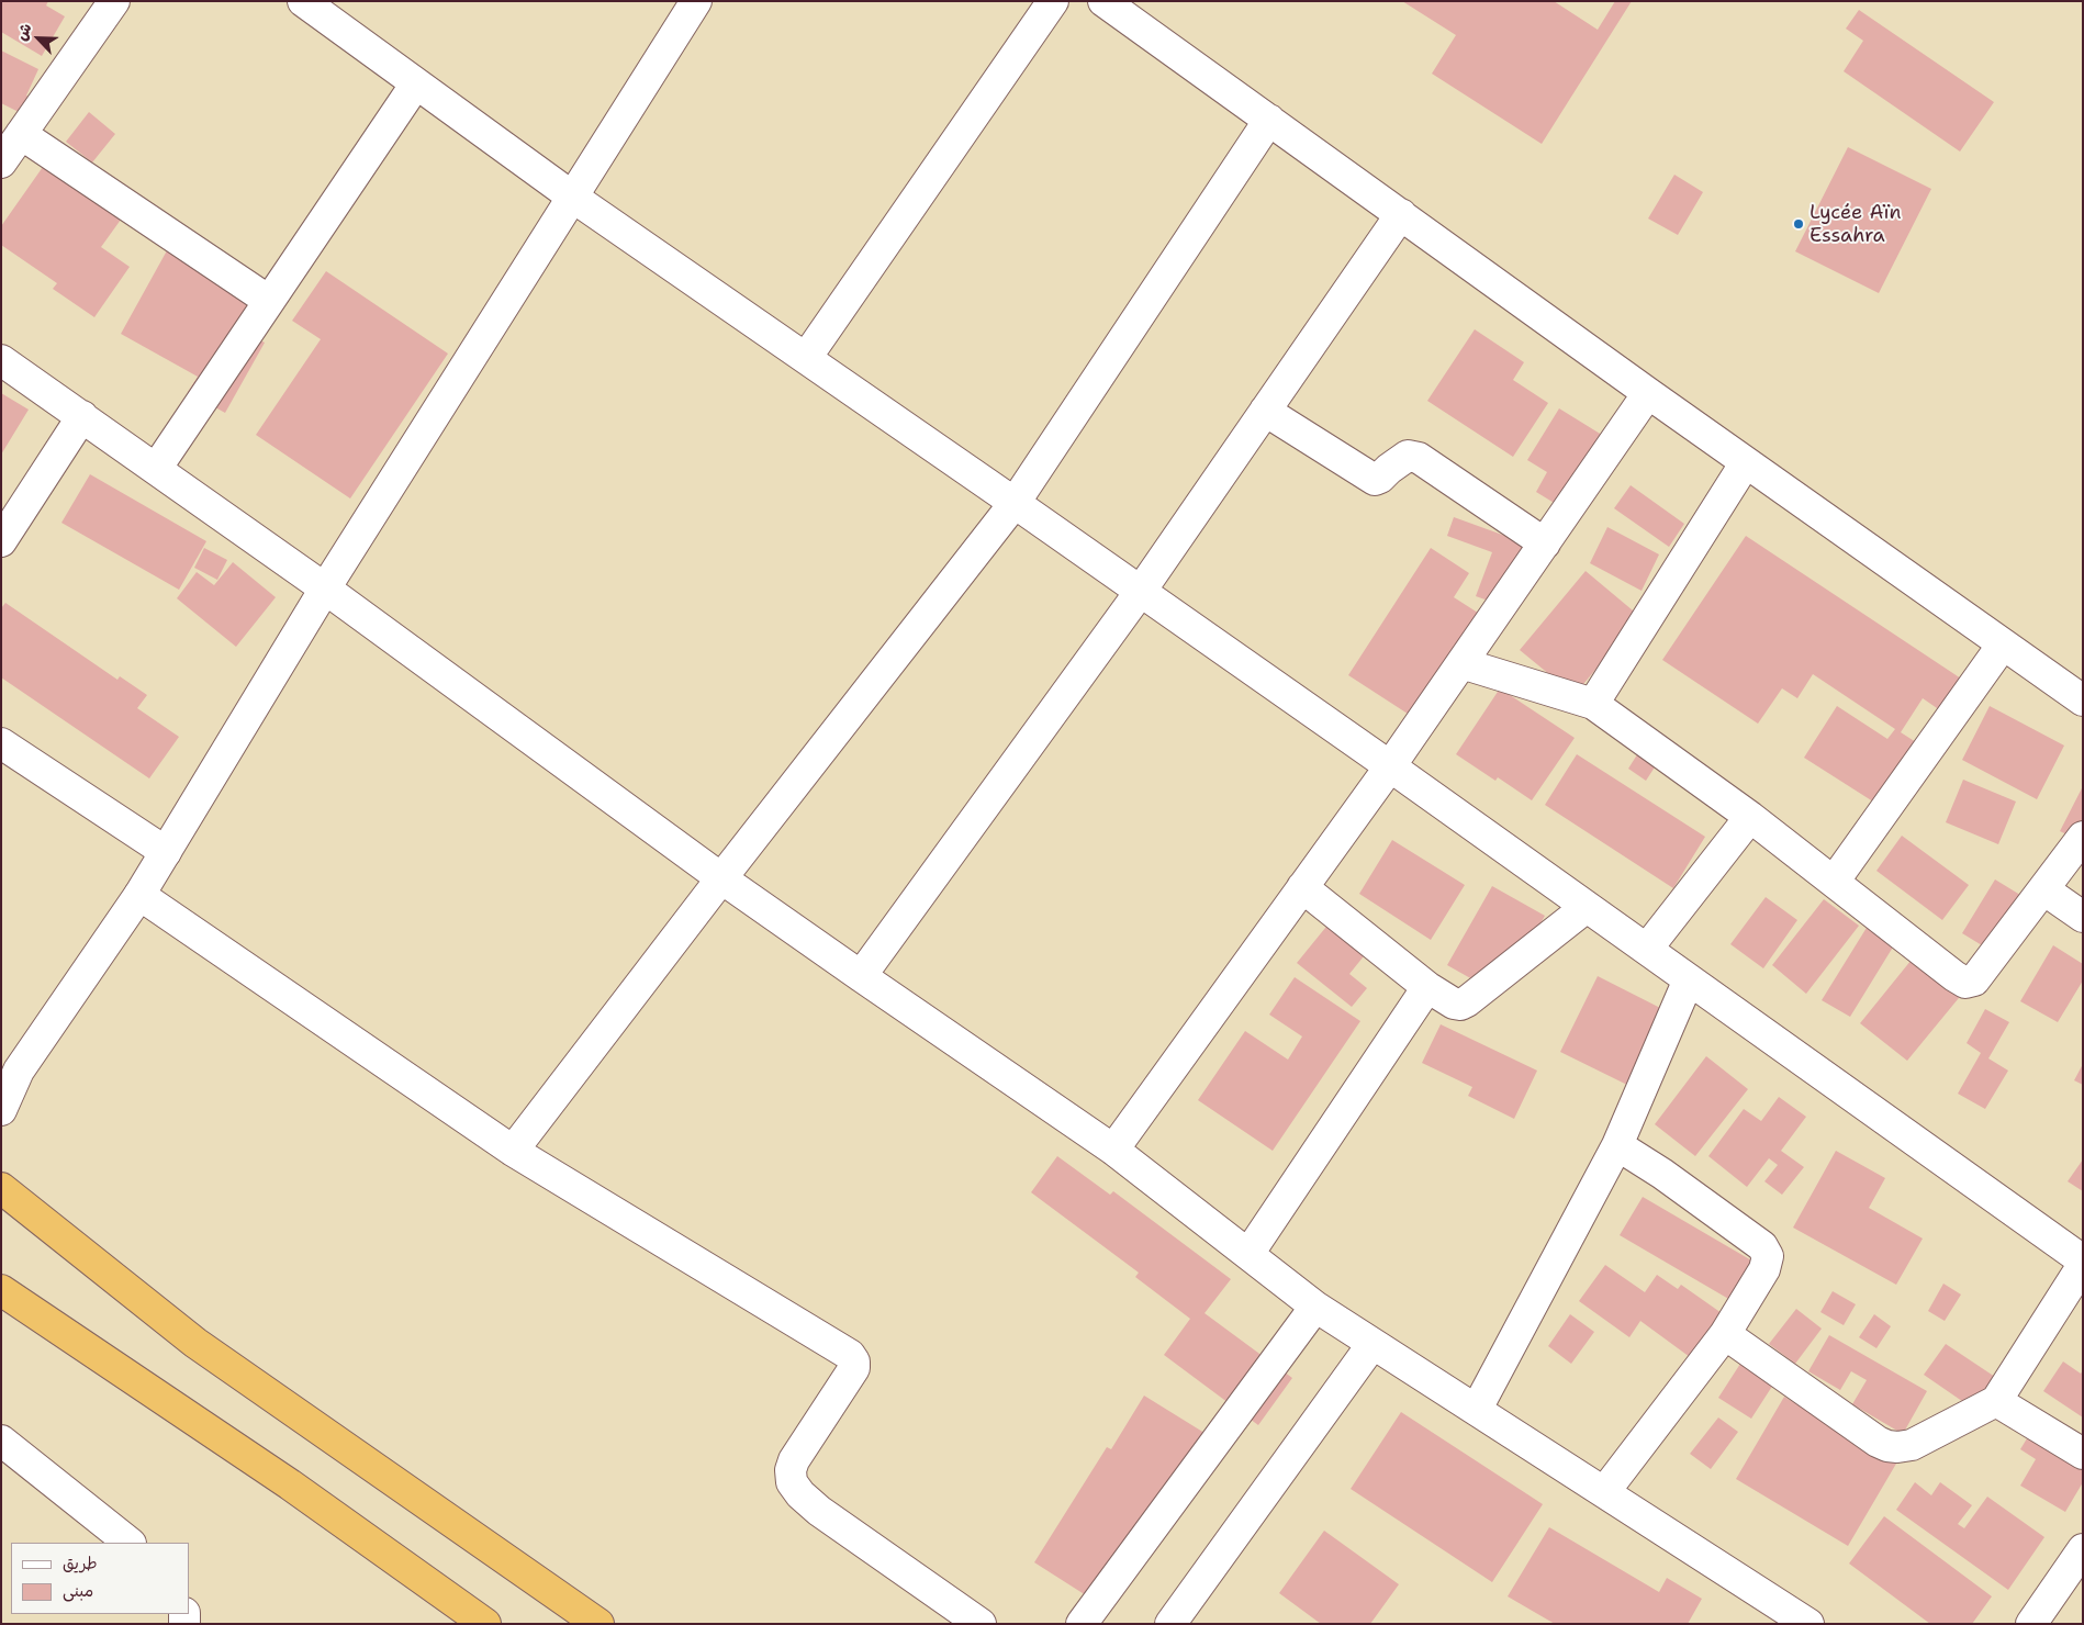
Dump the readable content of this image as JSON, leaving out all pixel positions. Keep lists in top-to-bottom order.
{
  "places": ["Lycée Aïn Essahra"],
  "legend": ["طريق", "مبنى"],
  "north": "top left"
}
